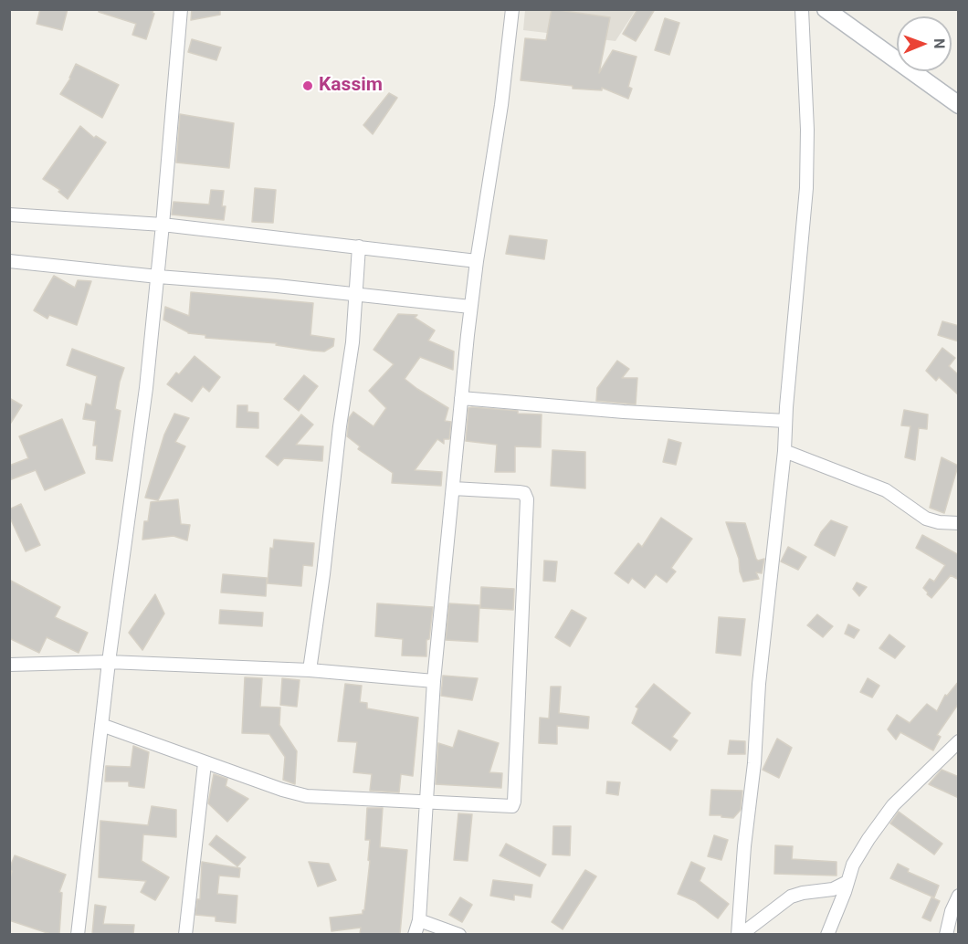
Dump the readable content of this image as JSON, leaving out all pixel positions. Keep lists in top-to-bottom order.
{
  "places": ["Kassim"],
  "north": "right"
}
